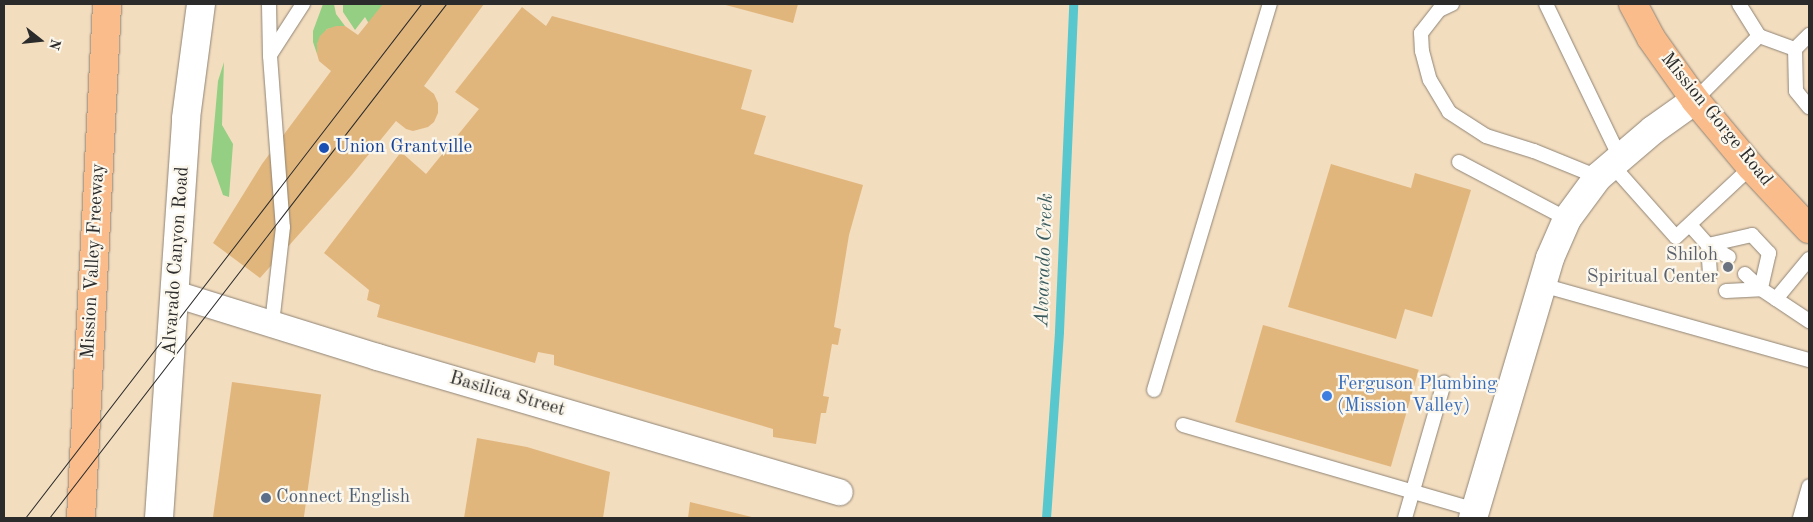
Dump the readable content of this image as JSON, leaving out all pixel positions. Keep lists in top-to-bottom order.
{
  "streets": {
    "main road": ["Mission Gorge Road", "Mission Valley Freeway"],
    "street": ["Alvarado Canyon Road", "Basilica Street"]
  },
  "crossings": [
    ["Alvarado Canyon Road", "Basilica Street"]
  ],
  "water": ["Alvarado Creek"],
  "places": [
    "Union Grantville",
    "Shiloh Spiritual Center",
    "Ferguson Plumbing (Mission Valley)",
    "Connect English"
  ],
  "north": "right"
}
